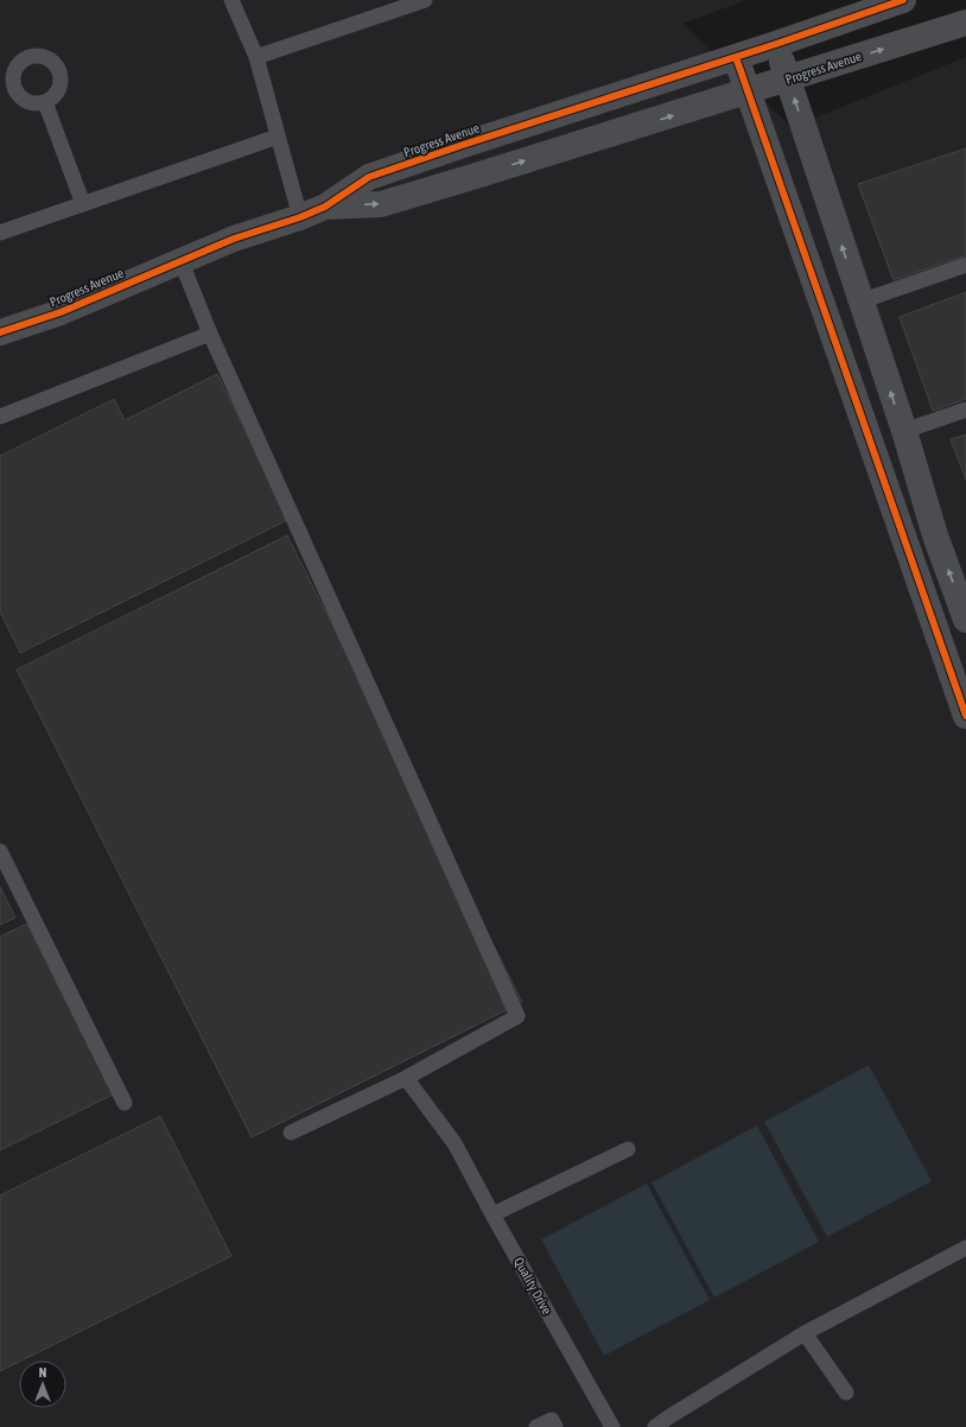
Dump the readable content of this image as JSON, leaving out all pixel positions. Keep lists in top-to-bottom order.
{
  "streets": {
    "street": ["Progress Avenue"],
    "lane": ["Quality Drive"]
  },
  "north": "top"
}
